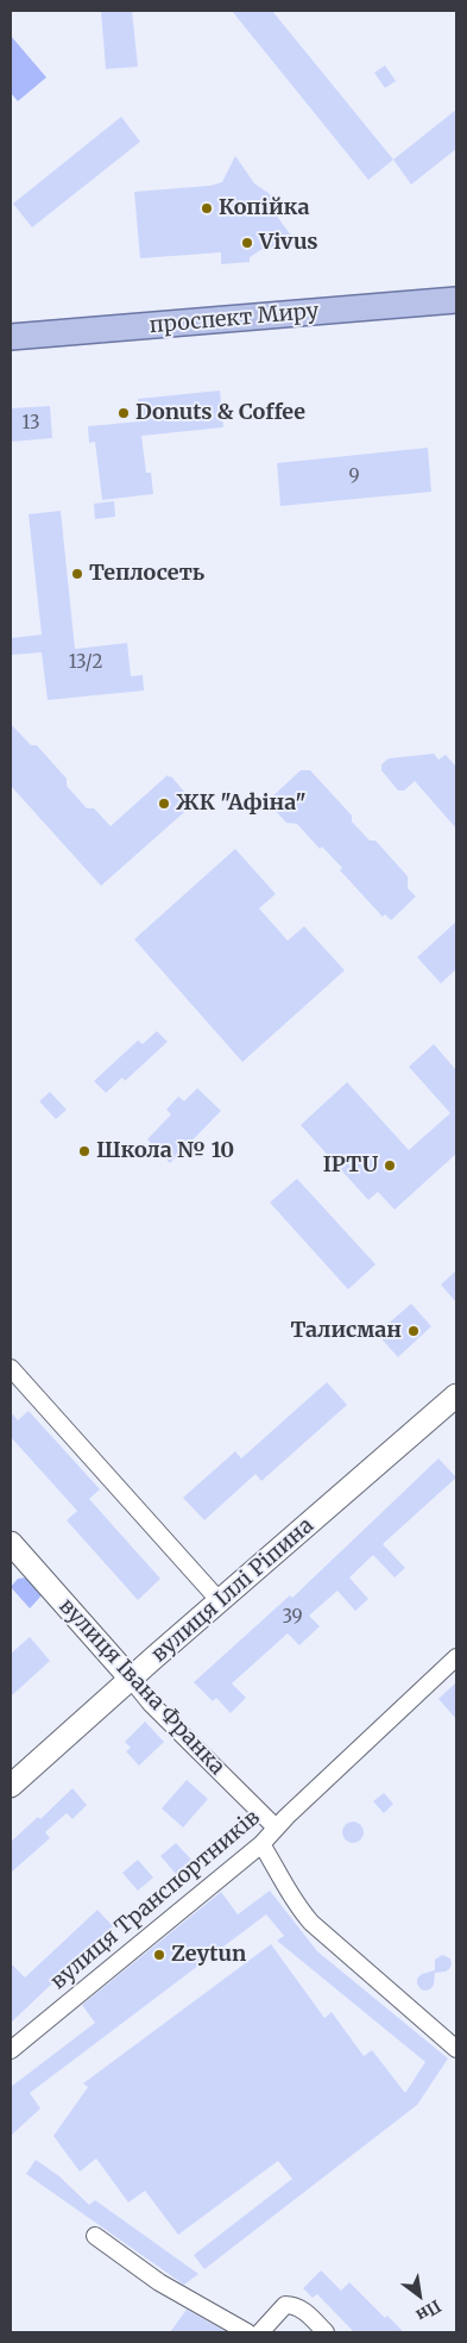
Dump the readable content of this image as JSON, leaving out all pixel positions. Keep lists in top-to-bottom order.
{
  "streets": {
    "main road": ["проспект Миру", "вулиця Іллі Ріпина", "вулиця Івана Франка"],
    "street": ["вулиця Транспортників"]
  },
  "crossings": [
    ["вулиця Іллі Ріпина", "вулиця Івана Франка"],
    ["вулиця Івана Франка", "вулиця Транспортників"]
  ],
  "places": [
    "Копійка",
    "Vivus",
    "Donuts & Coffee",
    "Теплосеть",
    "ЖК \"Афіна\"",
    "Школа № 10",
    "IPTU",
    "Талисман",
    "Zeytun"
  ],
  "house_numbers": [
    "13",
    "9",
    "13/2",
    "39"
  ],
  "north": "bottom right"
}
